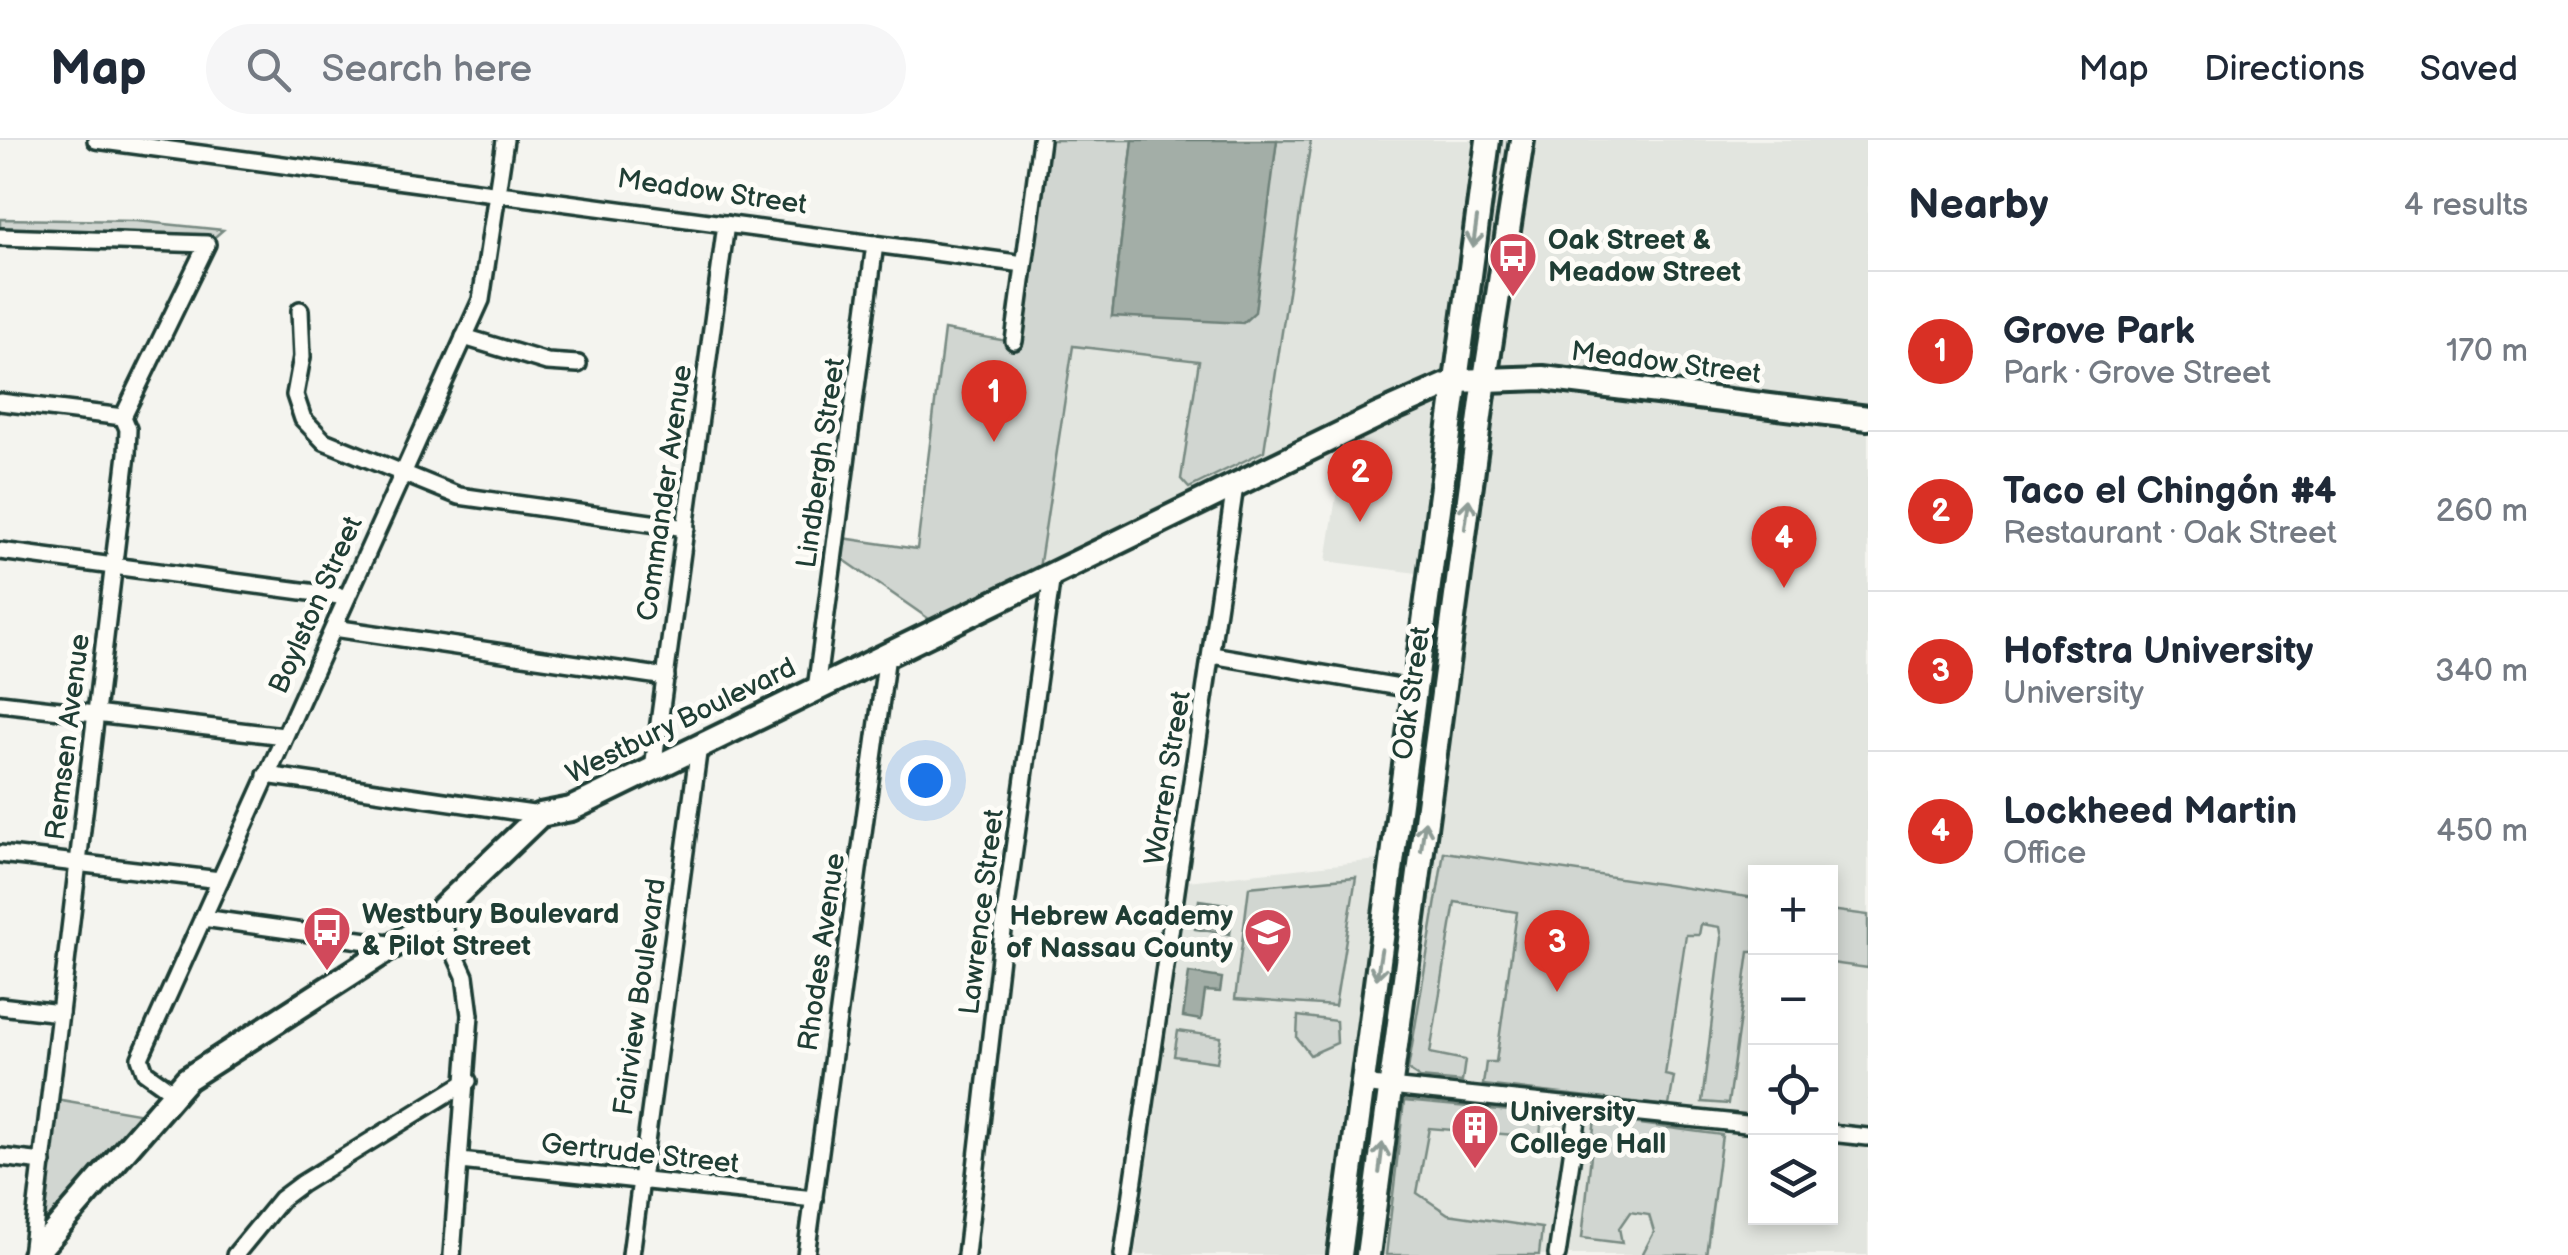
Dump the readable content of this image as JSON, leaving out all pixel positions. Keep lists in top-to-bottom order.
{
  "streets": {
    "street": [
      "Meadow Street",
      "Lindbergh Street",
      "Commander Avenue",
      "Boylston Street",
      "Oak Street",
      "Westbury Boulevard",
      "Remsen Avenue",
      "Warren Street",
      "Lawrence Street",
      "Rhodes Avenue",
      "Fairview Boulevard",
      "Gertrude Street"
    ]
  },
  "crossings": [
    ["Meadow Street", "Lindbergh Street"],
    ["Meadow Street", "Commander Avenue"],
    ["Meadow Street", "Boylston Street"],
    ["Meadow Street", "Oak Street"],
    ["Meadow Street", "Westbury Boulevard"],
    ["Lindbergh Street", "Westbury Boulevard"],
    ["Commander Avenue", "Westbury Boulevard"],
    ["Boylston Street", "Westbury Boulevard"],
    ["Oak Street", "Westbury Boulevard"],
    ["Westbury Boulevard", "Remsen Avenue"],
    ["Westbury Boulevard", "Warren Street"],
    ["Westbury Boulevard", "Lawrence Street"],
    ["Westbury Boulevard", "Rhodes Avenue"],
    ["Westbury Boulevard", "Fairview Boulevard"],
    ["Rhodes Avenue", "Gertrude Street"],
    ["Fairview Boulevard", "Gertrude Street"]
  ],
  "places": {
    "bus stop": ["Oak Street & Meadow Street", "Westbury Boulevard & Pilot Street"],
    "school or university": ["Hebrew Academy of Nassau County"],
    "building": ["University College Hall"]
  },
  "page": {
    "header": "Map",
    "search": "Search here",
    "nav": ["Map", "Directions", "Saved"],
    "heading": ["Nearby", "4 results"],
    "list": [
      {
        "mark": "1",
        "name": "Grove Park",
        "note": "Park · Grove Street",
        "value": "170 m"
      },
      {
        "mark": "2",
        "name": "Taco el Chingón #4",
        "note": "Restaurant · Oak Street",
        "value": "260 m"
      },
      {
        "mark": "3",
        "name": "Hofstra University",
        "note": "University",
        "value": "340 m"
      },
      {
        "mark": "4",
        "name": "Lockheed Martin",
        "note": "Office",
        "value": "450 m"
      }
    ],
    "pins": [
      "1",
      "2",
      "4",
      "3"
    ],
    "map_buttons": ["+", "−"]
  }
}
